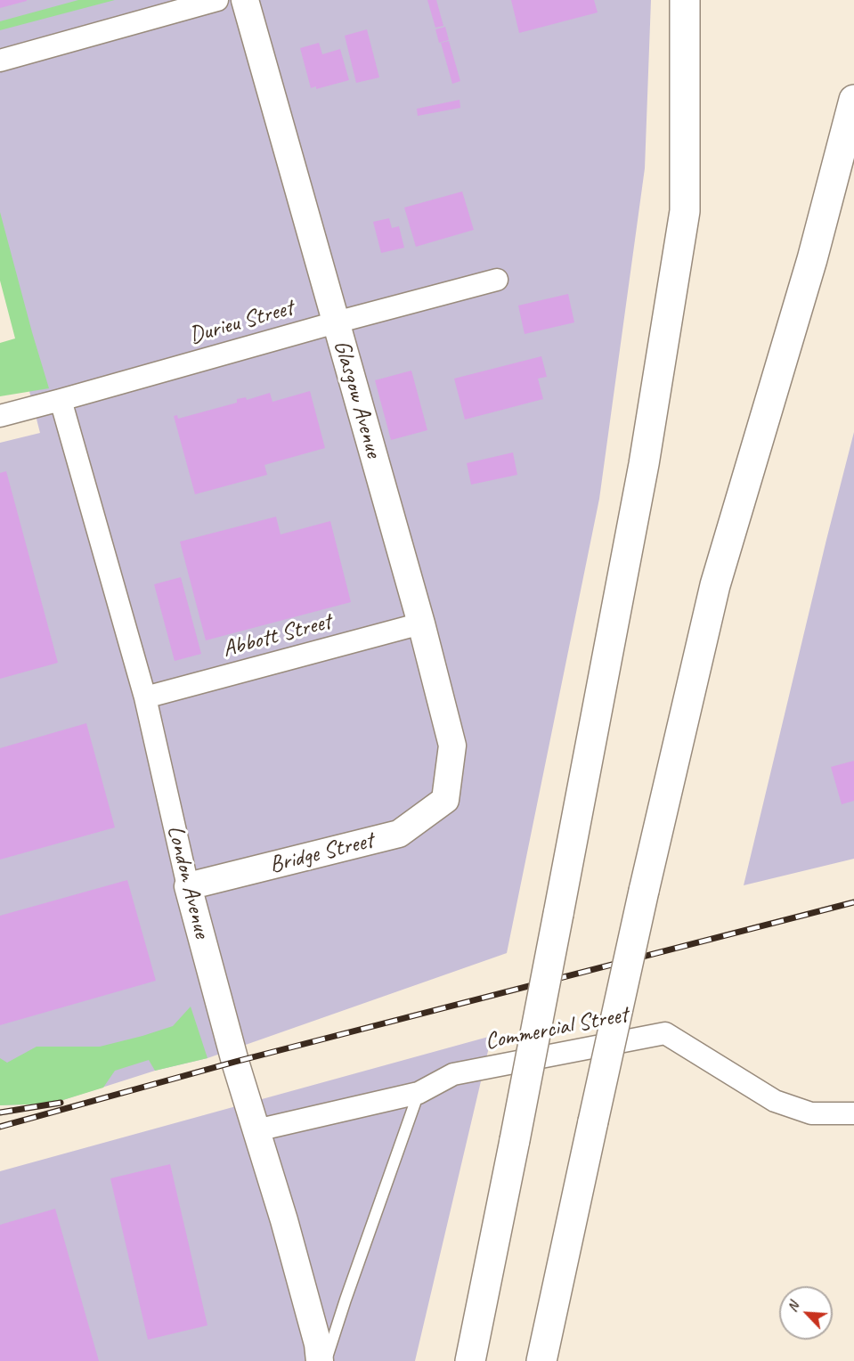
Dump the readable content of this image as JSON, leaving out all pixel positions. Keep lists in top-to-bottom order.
{
  "streets": {
    "street": [
      "Durieu Street",
      "Glasgow Avenue",
      "Abbott Street",
      "Bridge Street",
      "London Avenue",
      "Commercial Street"
    ]
  },
  "crossings": [
    ["Durieu Street", "Glasgow Avenue"],
    ["Durieu Street", "London Avenue"],
    ["Glasgow Avenue", "Abbott Street"],
    ["Glasgow Avenue", "Bridge Street"],
    ["Abbott Street", "London Avenue"],
    ["Bridge Street", "London Avenue"],
    ["London Avenue", "Commercial Street"]
  ],
  "north": "top left"
}
